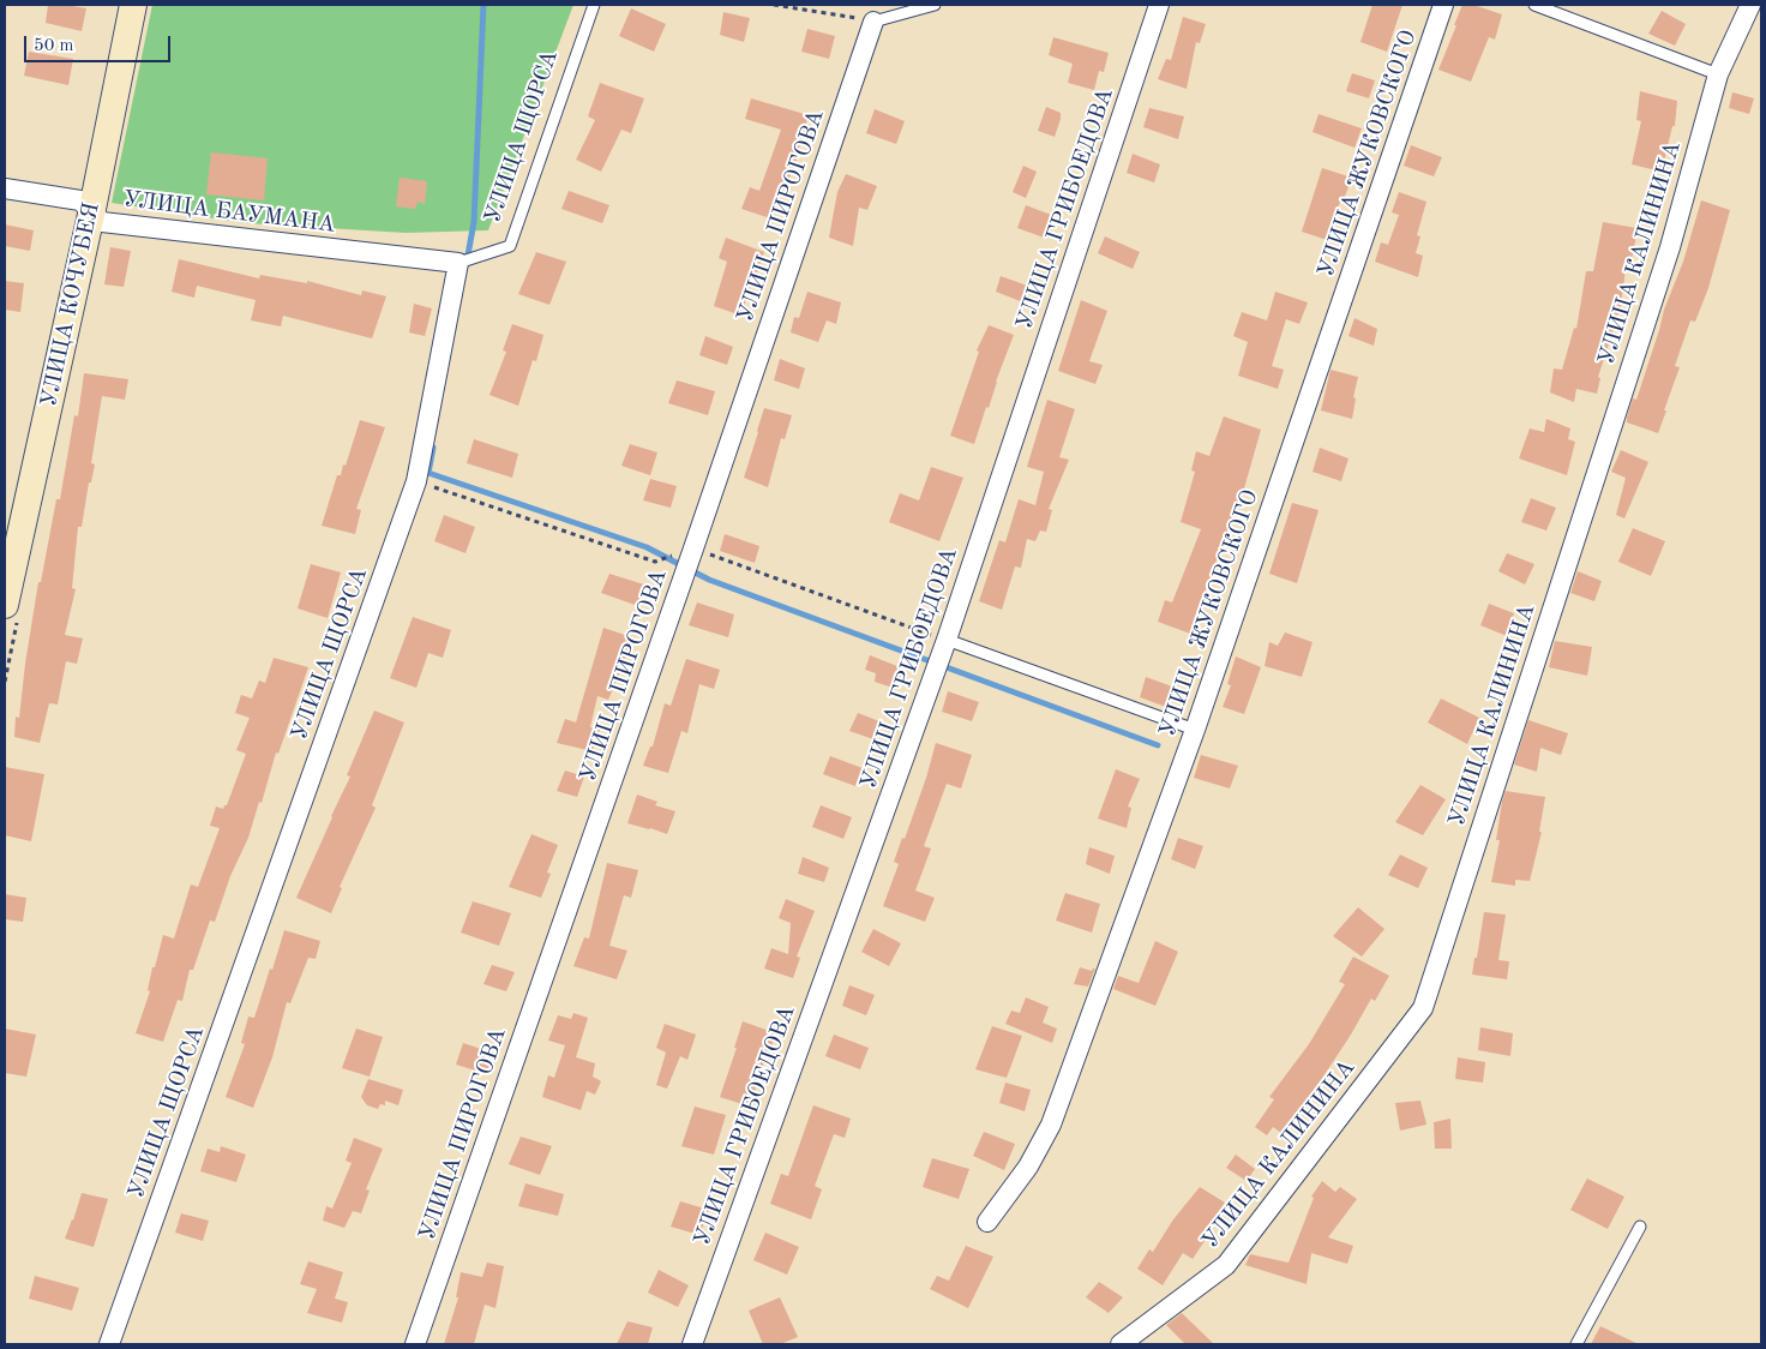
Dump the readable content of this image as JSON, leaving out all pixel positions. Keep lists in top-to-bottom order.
{
  "streets": {
    "main road": ["УЛИЦА КОЧУБЕЯ"],
    "street": [
      "УЛИЦА ЩОРСА",
      "УЛИЦА ЖУКОВСКОГО",
      "УЛИЦА ГРИБОЕДОВА",
      "УЛИЦА БАУМАНА",
      "УЛИЦА ПИРОГОВА",
      "УЛИЦА КАЛИНИНА"
    ]
  },
  "crossings": [
    ["УЛИЦА ЩОРСА", "УЛИЦА БАУМАНА"],
    ["УЛИЦА БАУМАНА", "УЛИЦА КОЧУБЕЯ"]
  ],
  "scale_bar": "50 m"
}
